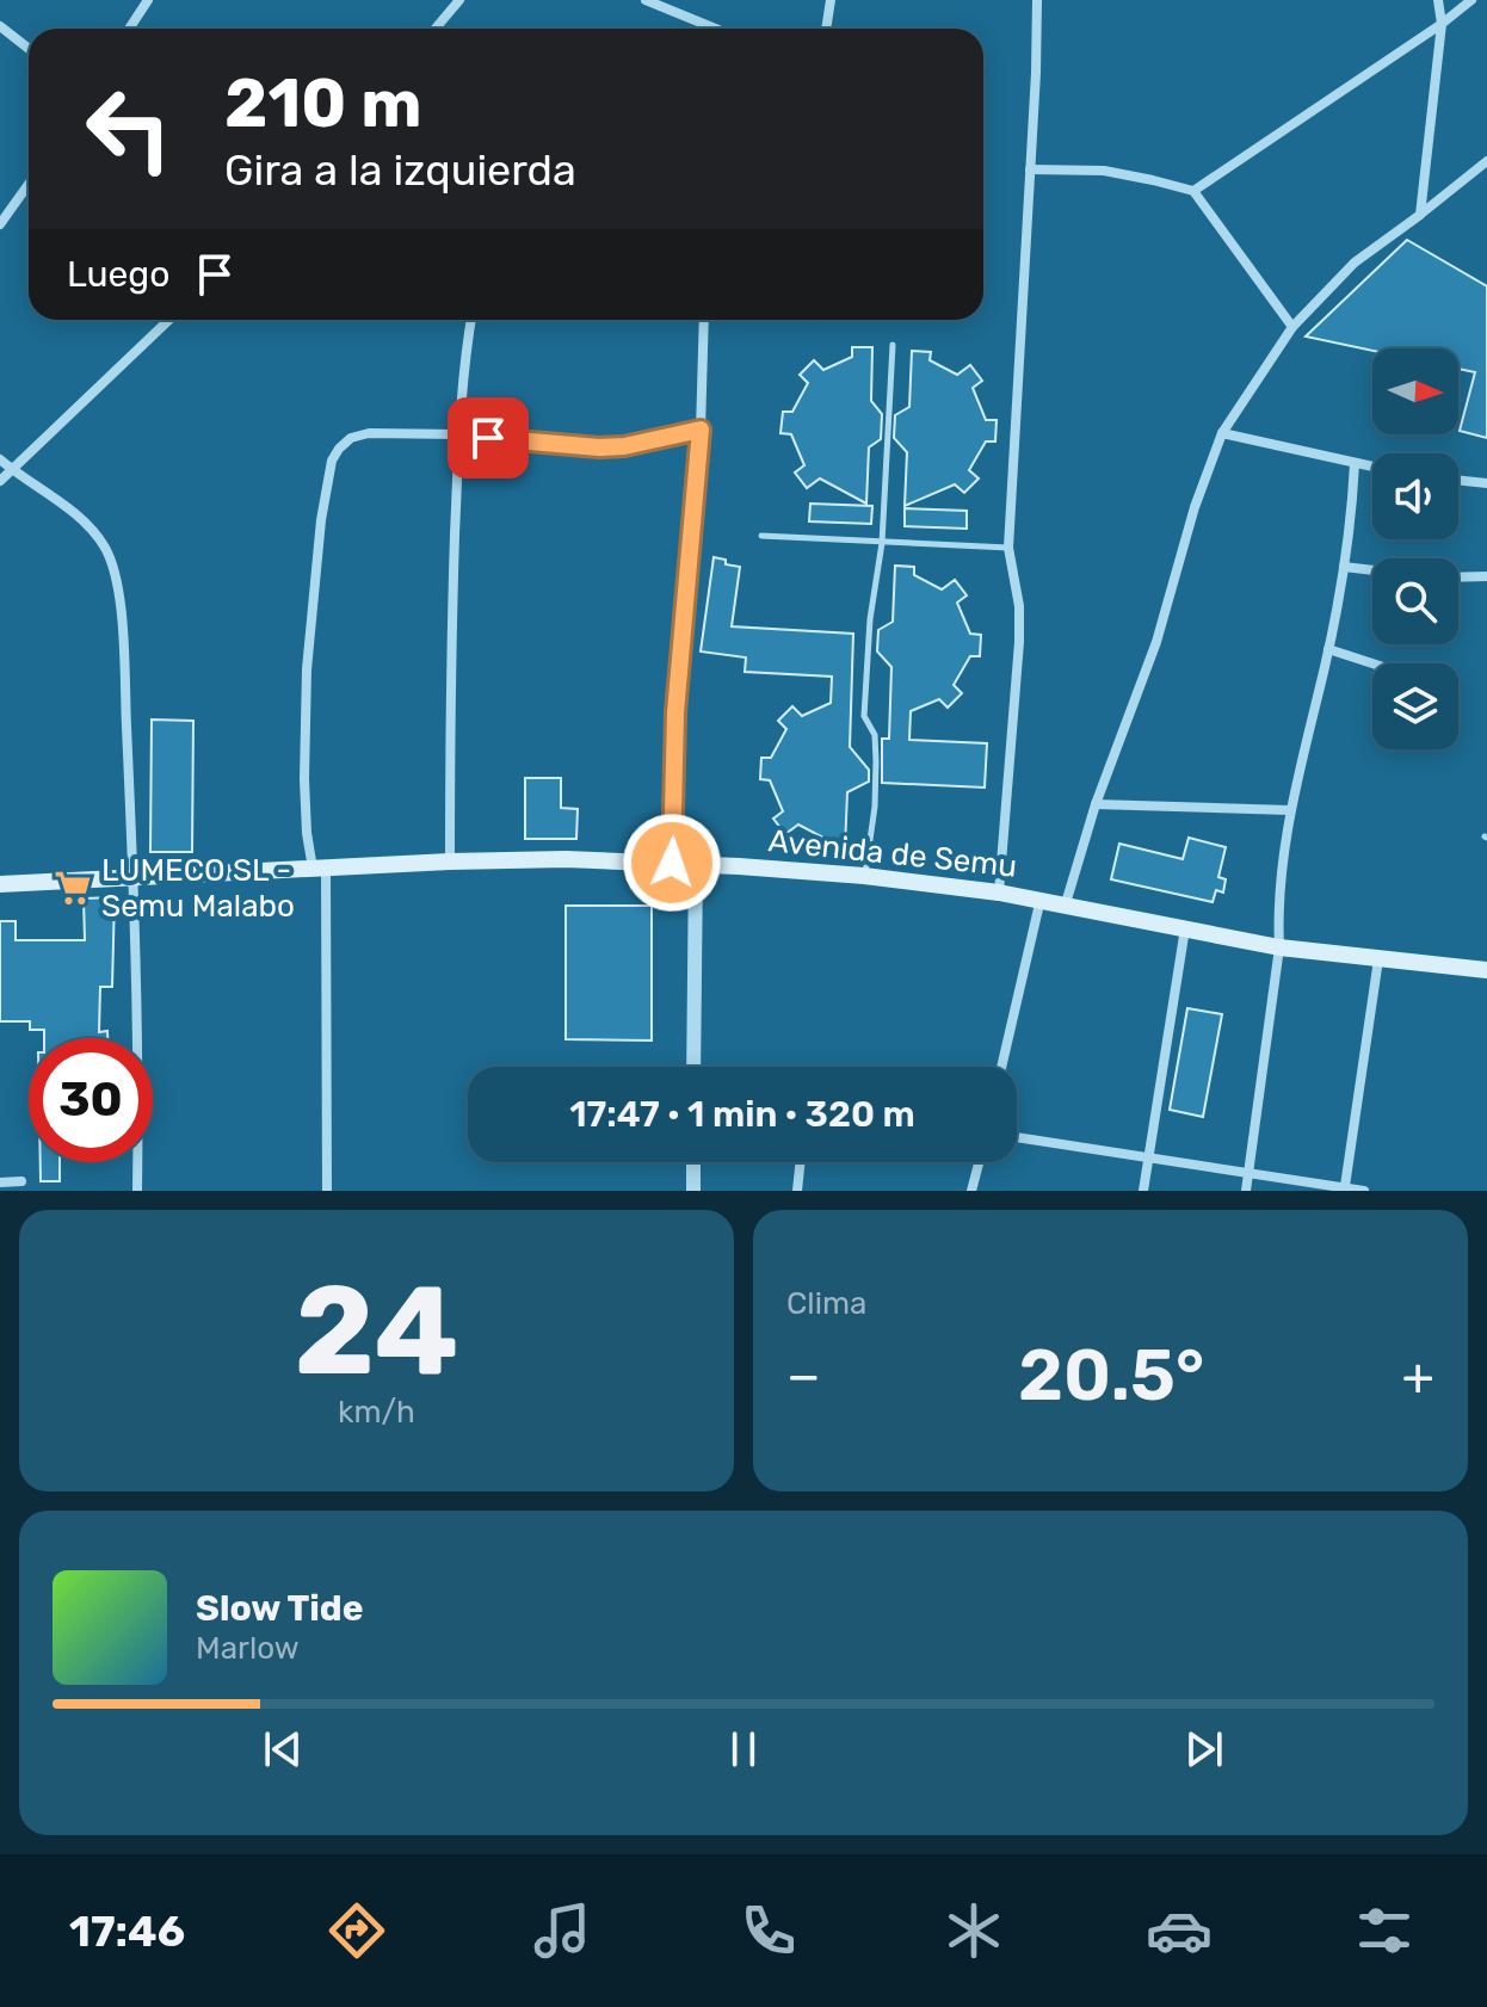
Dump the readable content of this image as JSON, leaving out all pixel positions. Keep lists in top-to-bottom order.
{
  "streets": {
    "main road": ["Avenida de Semu"]
  },
  "places": {
    "supermarket": ["LUMECO SL - Semu Malabo"]
  },
  "north": "right",
  "page": {
    "turn": ["210 m", "Gira a la izquierda"],
    "then": "Luego",
    "limit": "30",
    "trip": "17:47 · 1 min · 320 m",
    "tile": [
      ["24", "km/h"],
      "Clima"
    ],
    "heat": ["−", "20.5°", "+"],
    "song": ["Slow Tide", "Marlow"],
    "tabs": "17:46"
  }
}
